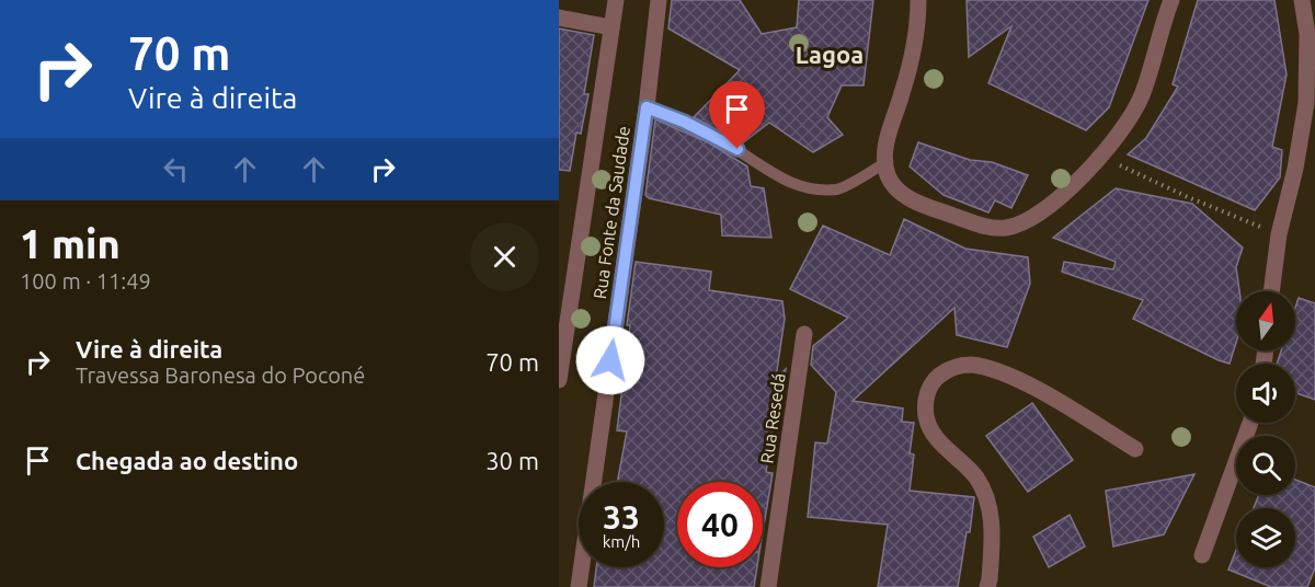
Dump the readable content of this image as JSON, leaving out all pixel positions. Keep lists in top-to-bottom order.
{
  "streets": {
    "street": ["Rua Fonte da Saudade", "Rua Resedá"]
  },
  "districts": ["Lagoa"],
  "north": "top",
  "page": {
    "turn": ["70 m", "Vire à direita"],
    "heading": ["1 min", "100 m · 11:49"],
    "list": [
      {
        "name": "Vire à direita",
        "note": "Travessa Baronesa do Poconé",
        "value": "70 m"
      },
      {
        "name": "Chegada ao destino",
        "value": "30 m"
      }
    ],
    "speed": "33 km/h",
    "limit": "40"
  }
}
